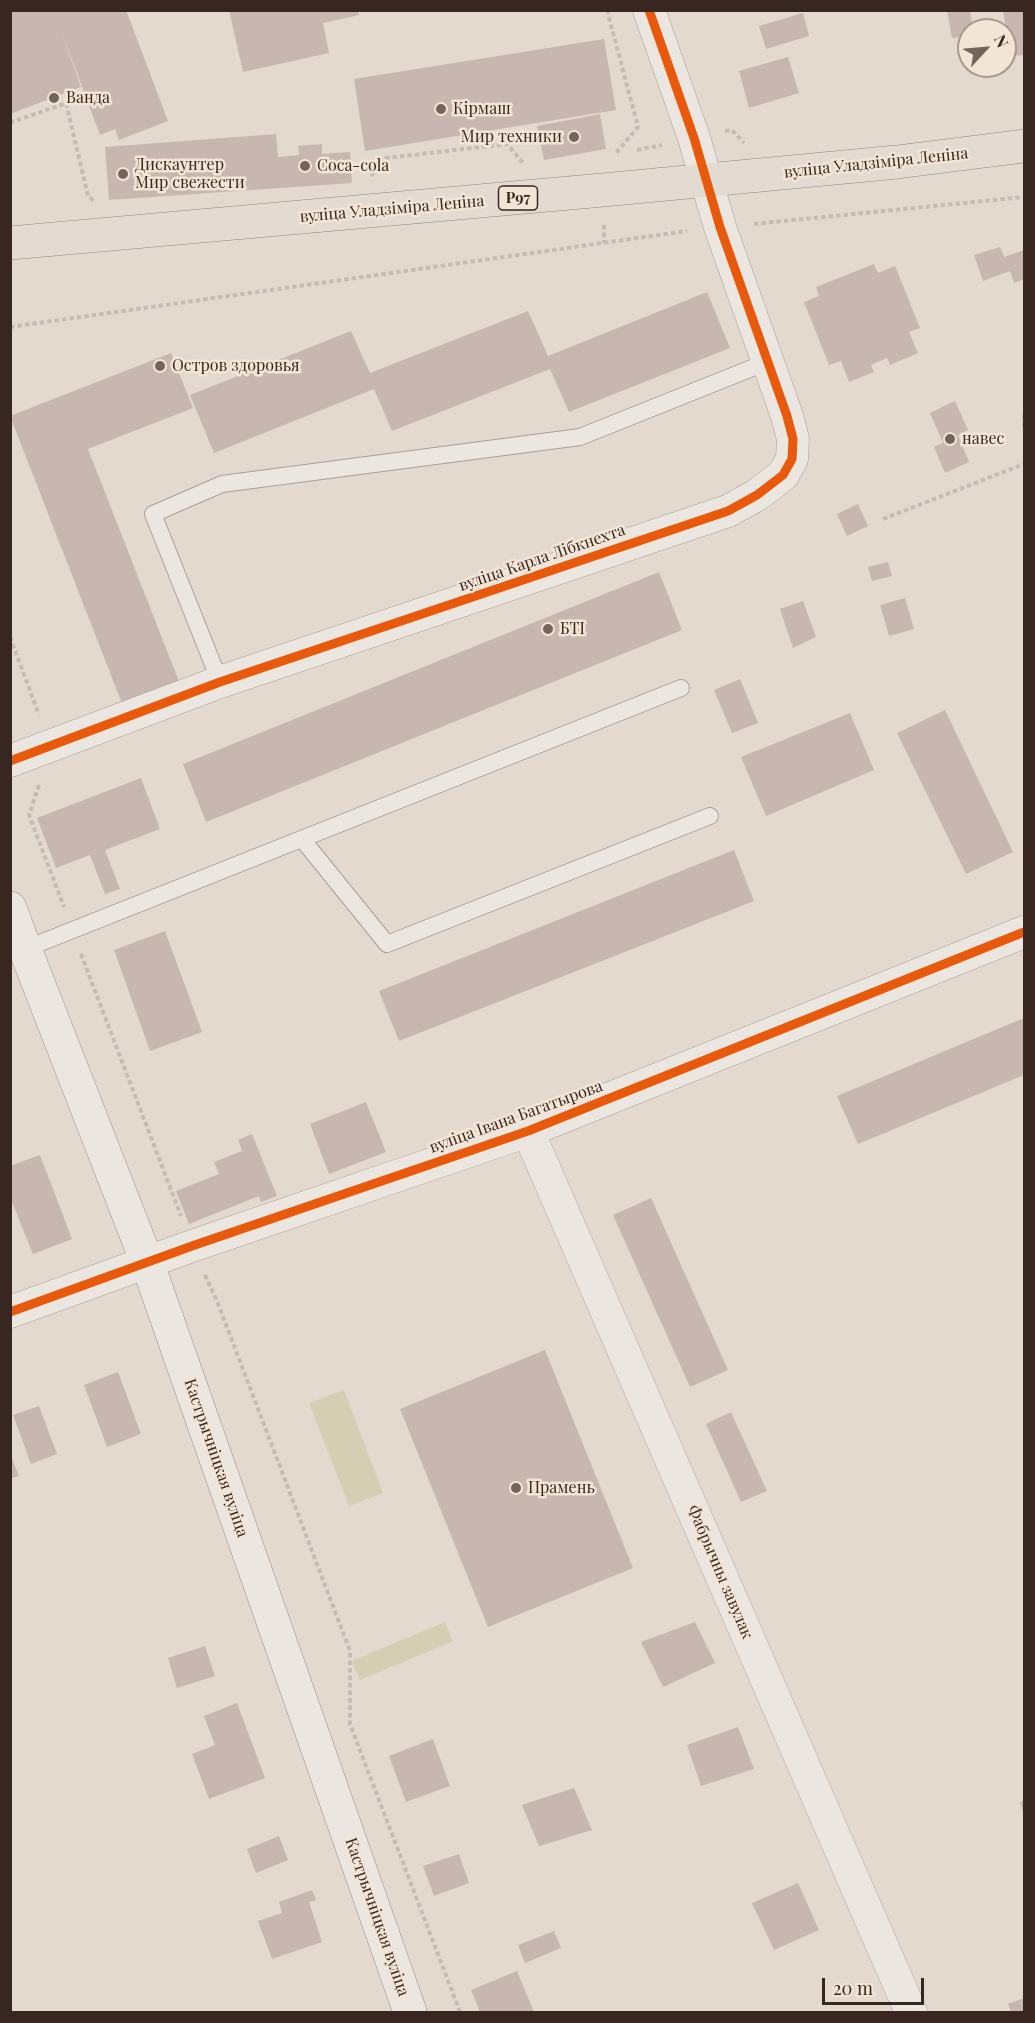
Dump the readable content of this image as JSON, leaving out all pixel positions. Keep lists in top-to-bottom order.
{
  "streets": {
    "main road": ["вуліца Уладзіміра Леніна", "Р97", "Кастрычніцкая вуліца"],
    "street": ["вуліца Карла Лібкнехта", "вуліца Івана Багатырова", "Фабрычны завулак"]
  },
  "crossings": [
    ["вуліца Уладзіміра Леніна", "вуліца Карла Лібкнехта"],
    ["вуліца Івана Багатырова", "Кастрычніцкая вуліца"],
    ["вуліца Івана Багатырова", "Фабрычны завулак"]
  ],
  "places": [
    "Ванда",
    "Кірмаш",
    "Мир техники",
    "Coca-cola",
    "Дискаунтер Мир свежести",
    "Остров здоровья",
    "навес",
    "БТІ",
    "Прамень"
  ],
  "scale_bar": "20 m",
  "north": "top right"
}
